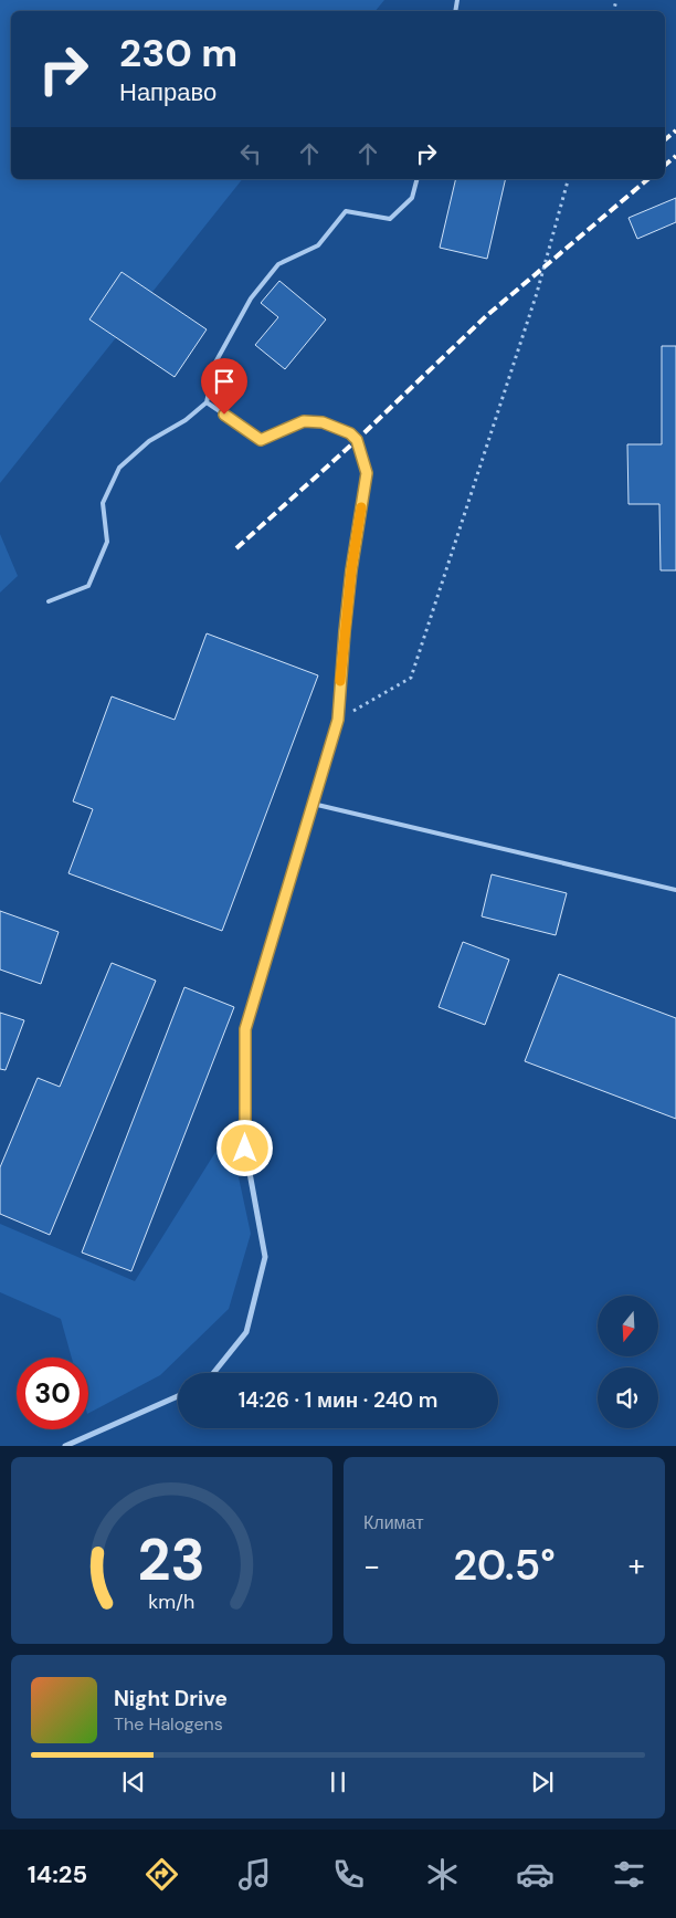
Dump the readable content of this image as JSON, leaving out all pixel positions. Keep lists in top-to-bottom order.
{
  "north": "bottom",
  "page": {
    "turn": ["230 m", "Направо"],
    "limit": "30",
    "trip": "14:26 · 1 мин · 240 m",
    "tile": "Климат",
    "heat": ["−", "20.5°", "+"],
    "song": ["Night Drive", "The Halogens"],
    "tabs": "14:25",
    "gauge": ["23", "km/h"]
  }
}
